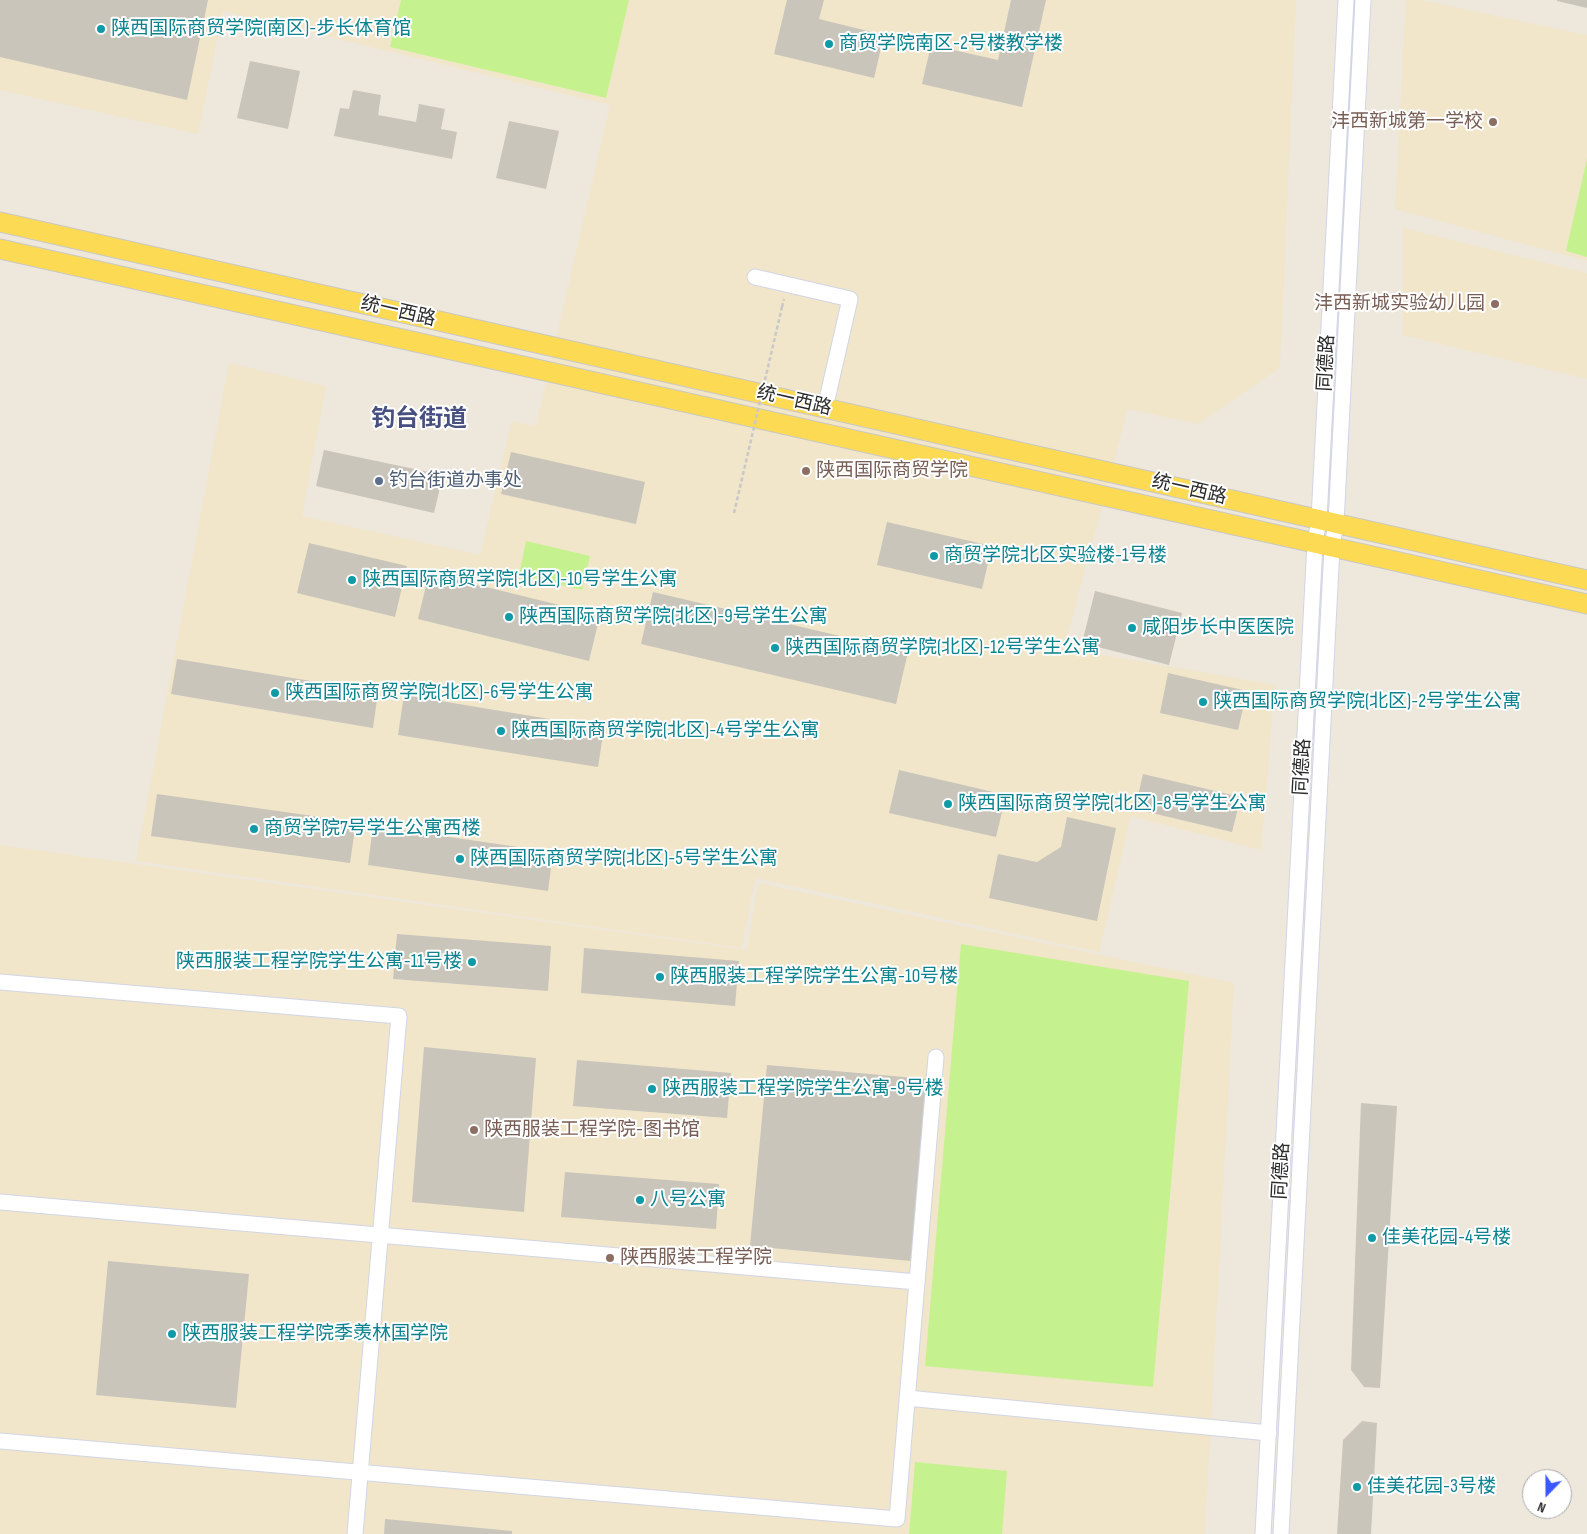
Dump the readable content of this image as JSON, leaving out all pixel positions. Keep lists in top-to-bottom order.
{
  "streets": {
    "main road": ["统一西路"],
    "street": ["同德路"]
  },
  "crossings": [
    ["统一西路", "同德路"]
  ],
  "districts": ["钓台街道"],
  "places": [
    "陕西国际商贸学院(南区)-步长体育馆",
    "商贸学院南区-2号楼教学楼",
    "沣西新城第一学校",
    "沣西新城实验幼儿园",
    "陕西国际商贸学院",
    "钓台街道办事处",
    "商贸学院北区实验楼-1号楼",
    "陕西国际商贸学院(北区)-10号学生公寓",
    "陕西国际商贸学院(北区)-9号学生公寓",
    "咸阳步长中医医院",
    "陕西国际商贸学院(北区)-12号学生公寓",
    "陕西国际商贸学院(北区)-6号学生公寓",
    "陕西国际商贸学院(北区)-2号学生公寓",
    "陕西国际商贸学院(北区)-4号学生公寓",
    "陕西国际商贸学院(北区)-8号学生公寓",
    "商贸学院7号学生公寓西楼",
    "陕西国际商贸学院(北区)-5号学生公寓",
    "陕西服装工程学院学生公寓-11号楼",
    "陕西服装工程学院学生公寓-10号楼",
    "陕西服装工程学院学生公寓-9号楼",
    "陕西服装工程学院-图书馆",
    "八号公寓",
    "佳美花园-4号楼",
    "陕西服装工程学院",
    "陕西服装工程学院季羡林国学院",
    "佳美花园-3号楼"
  ],
  "north": "bottom"
}
